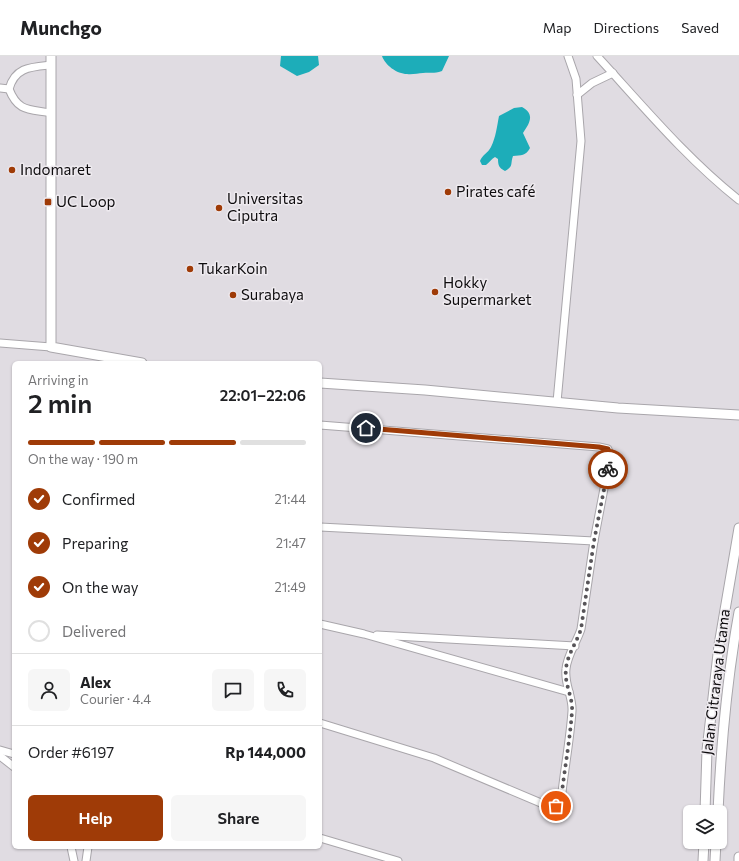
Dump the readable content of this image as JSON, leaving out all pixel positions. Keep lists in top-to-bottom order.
{
  "streets": {
    "street": ["Jalan Citraraya Utama"]
  },
  "places": {
    "other": [
      "Indomaret",
      "Pirates café",
      "Universitas Ciputra",
      "TukarKoin",
      "Hokky Supermarket",
      "Surabaya"
    ],
    "transit": ["UC Loop"]
  },
  "page": {
    "header": "Munchgo",
    "nav": ["Map", "Directions", "Saved"],
    "heading": ["2 min", "Arriving in", "22:01–22:06"],
    "panel": [
      "Alex",
      "Courier · 4.4",
      "Order #6197",
      "Rp 144,000"
    ],
    "bar": "On the way · 190 m",
    "list": [
      ["Confirmed", "21:44"],
      ["Preparing", "21:47"],
      ["On the way", "21:49"],
      "Delivered"
    ],
    "buttons": ["Help", "Share"]
  }
}
